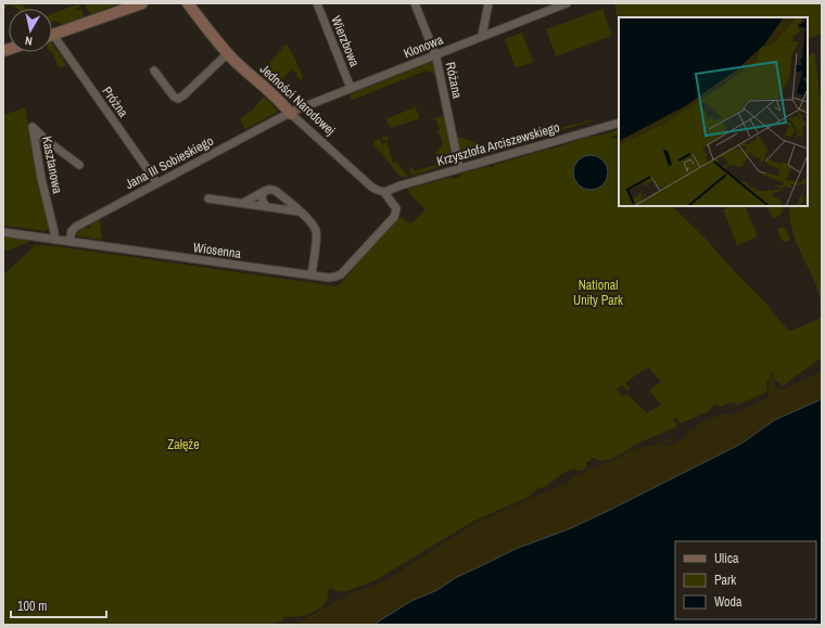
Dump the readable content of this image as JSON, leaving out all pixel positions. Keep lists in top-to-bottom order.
{
  "streets": {
    "street": [
      "Wierzbowa",
      "Klonowa",
      "Różana",
      "Jedności Narodowej",
      "Próżna",
      "Krzysztofa Arciszewskiego",
      "Jana III Sobieskiego",
      "Kasztanowa",
      "Wiosenna"
    ]
  },
  "crossings": [
    ["Wierzbowa", "Klonowa"],
    ["Klonowa", "Różana"],
    ["Klonowa", "Jedności Narodowej"],
    ["Klonowa", "Jana III Sobieskiego"],
    ["Różana", "Krzysztofa Arciszewskiego"],
    ["Jedności Narodowej", "Krzysztofa Arciszewskiego"],
    ["Jedności Narodowej", "Jana III Sobieskiego"],
    ["Jedności Narodowej", "Wiosenna"],
    ["Próżna", "Jana III Sobieskiego"],
    ["Jana III Sobieskiego", "Wiosenna"],
    ["Kasztanowa", "Wiosenna"]
  ],
  "parks": ["National Unity Park", "Załęże"],
  "legend": ["Ulica", "Park", "Woda"],
  "scale_bar": "100 m",
  "north": "bottom"
}
